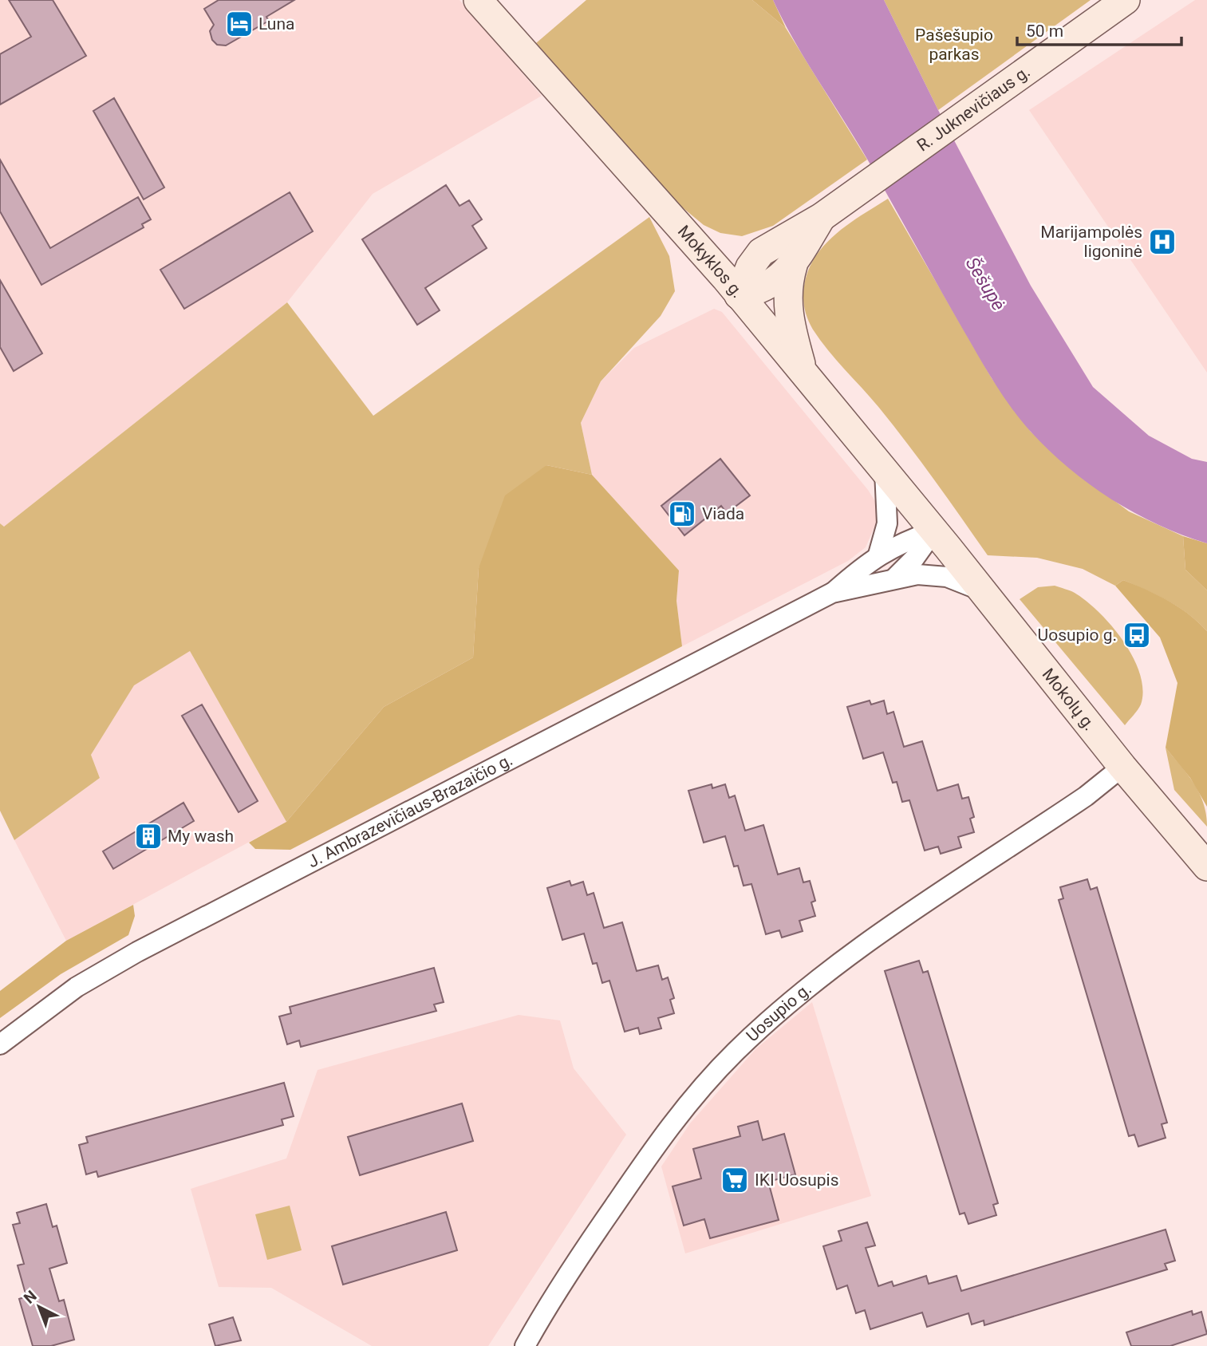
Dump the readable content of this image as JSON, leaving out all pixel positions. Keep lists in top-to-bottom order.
{
  "streets": {
    "main road": ["R. Juknevičiaus g.", "Mokyklos g.", "Mokolų g."],
    "street": ["J. Ambrazevičiaus-Brazaičio g.", "Uosupio g."]
  },
  "crossings": [
    ["R. Juknevičiaus g.", "Mokyklos g."],
    ["Mokyklos g.", "Mokolų g."],
    ["Mokyklos g.", "J. Ambrazevičiaus-Brazaičio g."],
    ["Mokolų g.", "J. Ambrazevičiaus-Brazaičio g."],
    ["Mokolų g.", "Uosupio g."]
  ],
  "water": ["Šešupė"],
  "parks": ["Pašešupio parkas"],
  "places": {
    "hotel": ["Luna"],
    "hospital": ["Marijampolės ligoninė"],
    "fuel station": ["Viada"],
    "bus stop": ["Uosupio g."],
    "building": ["My wash"],
    "supermarket": ["IKI Uosupis"]
  },
  "scale_bar": "50 m",
  "north": "top left"
}
